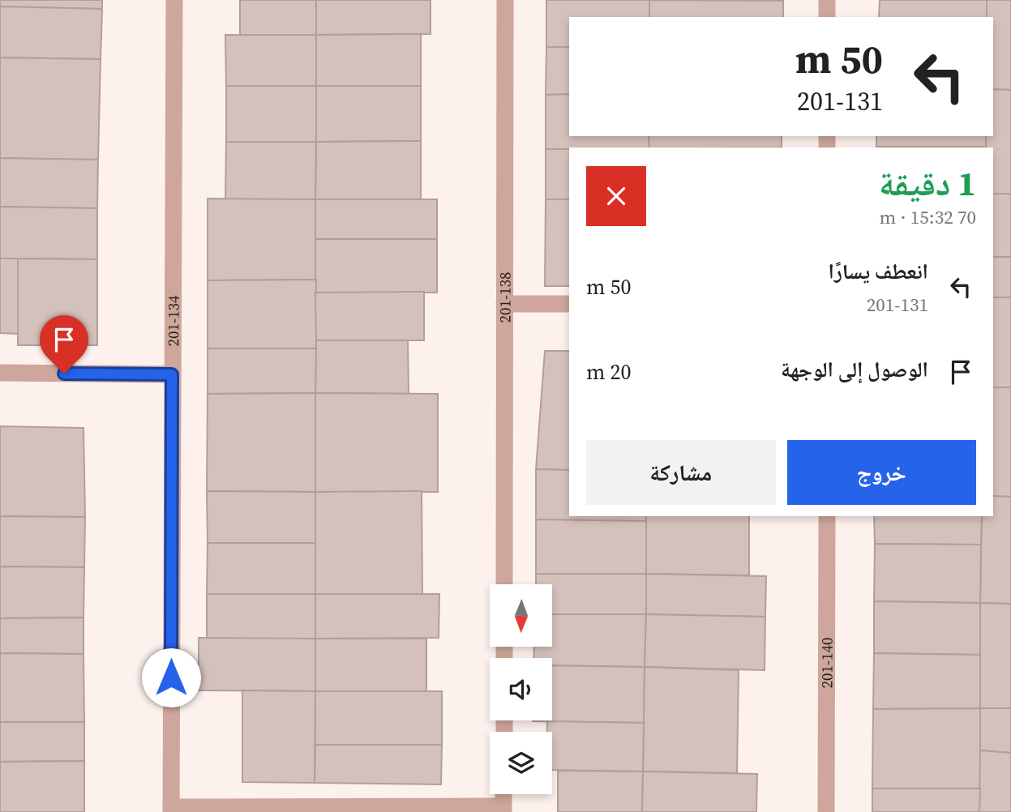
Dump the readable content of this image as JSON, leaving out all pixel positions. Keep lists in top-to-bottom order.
{
  "streets": {
    "street": ["201-138", "201-134", "201-140"]
  },
  "north": "bottom",
  "page": {
    "turn": ["50 m", "201-131"],
    "heading": ["1 دقيقة", "70 m · 15:32"],
    "list": [
      {
        "name": "انعطف يسارًا",
        "note": "201-131",
        "value": "50 m"
      },
      {
        "name": "الوصول إلى الوجهة",
        "value": "20 m"
      }
    ],
    "buttons": ["خروج", "مشاركة"]
  }
}
